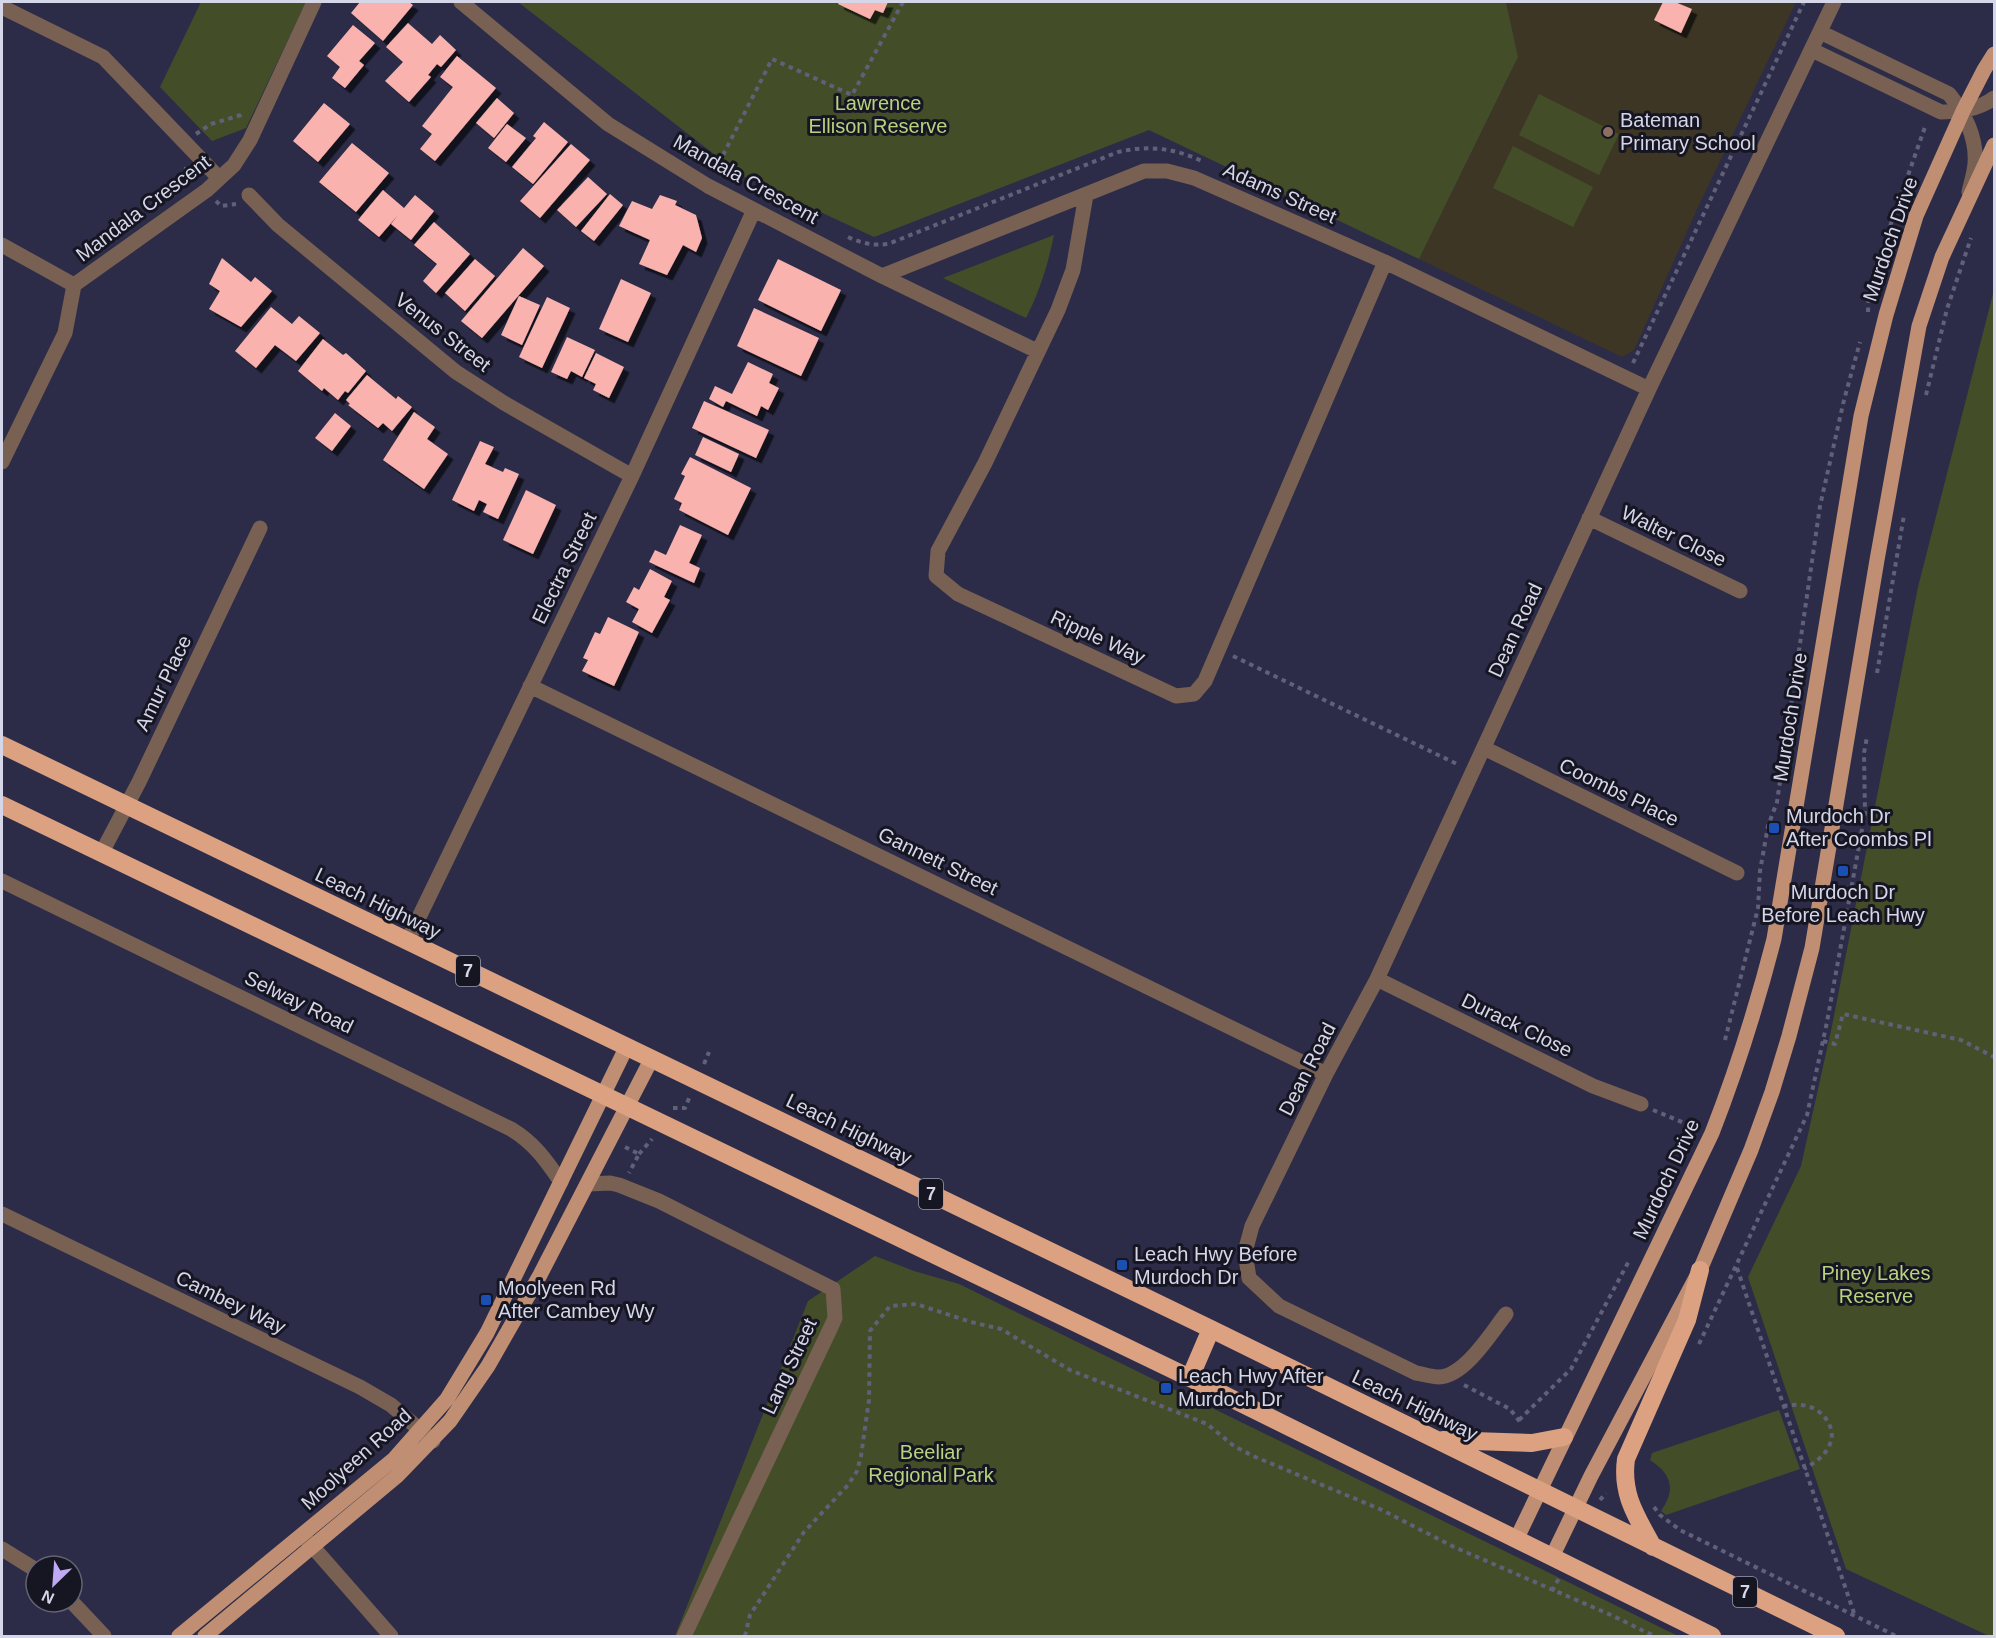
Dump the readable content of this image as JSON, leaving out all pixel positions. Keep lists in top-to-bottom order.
{
  "streets": {
    "highway": ["Leach Highway", "7"],
    "main road": ["Murdoch Drive", "Moolyeen Road"],
    "street": [
      "Mandala Crescent",
      "Adams Street",
      "Venus Street",
      "Walter Close",
      "Electra Street",
      "Dean Road",
      "Ripple Way",
      "Amur Place",
      "Coombs Place",
      "Gannett Street",
      "Selway Road",
      "Durack Close",
      "Cambey Way",
      "Lang Street"
    ]
  },
  "crossings": [
    ["Mandala Crescent", "Adams Street"],
    ["Mandala Crescent", "Electra Street"],
    ["Mandala Crescent", "Ripple Way"],
    ["Adams Street", "Dean Road"],
    ["Adams Street", "Ripple Way"],
    ["Murdoch Drive", "Leach Highway"],
    ["Venus Street", "Electra Street"],
    ["Walter Close", "Dean Road"],
    ["Electra Street", "Gannett Street"],
    ["Electra Street", "Leach Highway"],
    ["Dean Road", "Coombs Place"],
    ["Dean Road", "Gannett Street"],
    ["Dean Road", "Durack Close"],
    ["Amur Place", "Leach Highway"],
    ["Leach Highway", "Moolyeen Road"],
    ["Selway Road", "Moolyeen Road"],
    ["Cambey Way", "Moolyeen Road"],
    ["Lang Street", "Moolyeen Road"]
  ],
  "parks": ["Lawrence Ellison Reserve", "Piney Lakes Reserve", "Beeliar Regional Park"],
  "places": {
    "other": ["Bateman Primary School"],
    "transit": [
      "Murdoch Dr After Coombs Pl",
      "Murdoch Dr Before Leach Hwy",
      "Leach Hwy Before Murdoch Dr",
      "Moolyeen Rd After Cambey Wy",
      "Leach Hwy After Murdoch Dr"
    ]
  },
  "north": "bottom left"
}
